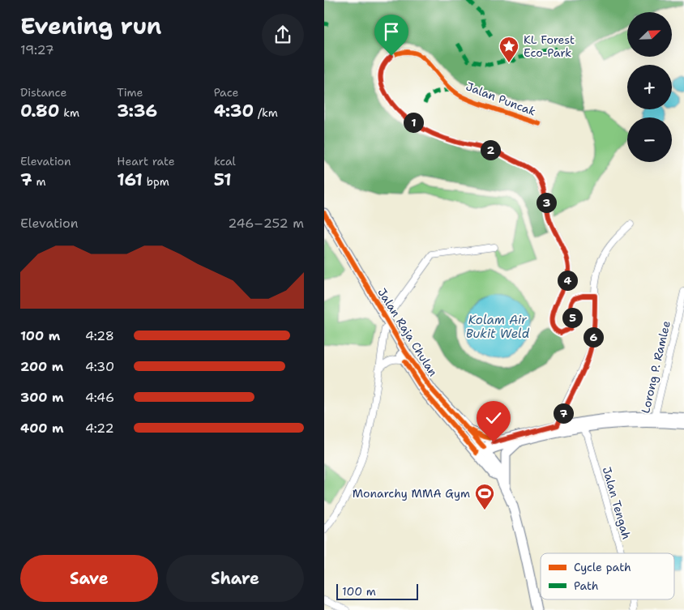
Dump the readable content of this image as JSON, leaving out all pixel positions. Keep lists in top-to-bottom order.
{
  "streets": {
    "main road": ["Jalan Raja Chulan"],
    "street": ["Jalan Puncak", "Lorong P. Ramlee", "Jalan Tengah"]
  },
  "water": ["Kolam Air Bukit Weld"],
  "places": {
    "place": ["KL Forest Eco-Park"],
    "sports": ["Monarchy MMA Gym"]
  },
  "legend": ["Cycle path", "Path"],
  "scale_bar": "100 m",
  "north": "top right",
  "page": {
    "heading": ["Evening run", "19:27"],
    "map_buttons": ["+", "−"],
    "stats": [
      ["Distance", "0.80 km"],
      ["Time", "3:36"],
      ["Pace", "4:30 /km"],
      ["Elevation", "7 m"],
      ["Heart rate", "161 bpm"],
      ["kcal", "51"]
    ],
    "pins": [
      "1",
      "2",
      "3",
      "4",
      "5",
      "6",
      "7"
    ],
    "chart": ["Elevation", "246–252 m"],
    "list": [
      {
        "name": "100 m",
        "note": "4:28"
      },
      {
        "name": "200 m",
        "note": "4:30"
      },
      {
        "name": "300 m",
        "note": "4:46"
      },
      {
        "name": "400 m",
        "note": "4:22"
      }
    ],
    "buttons": ["Save", "Share"],
    "scale": "100 m"
  }
}
